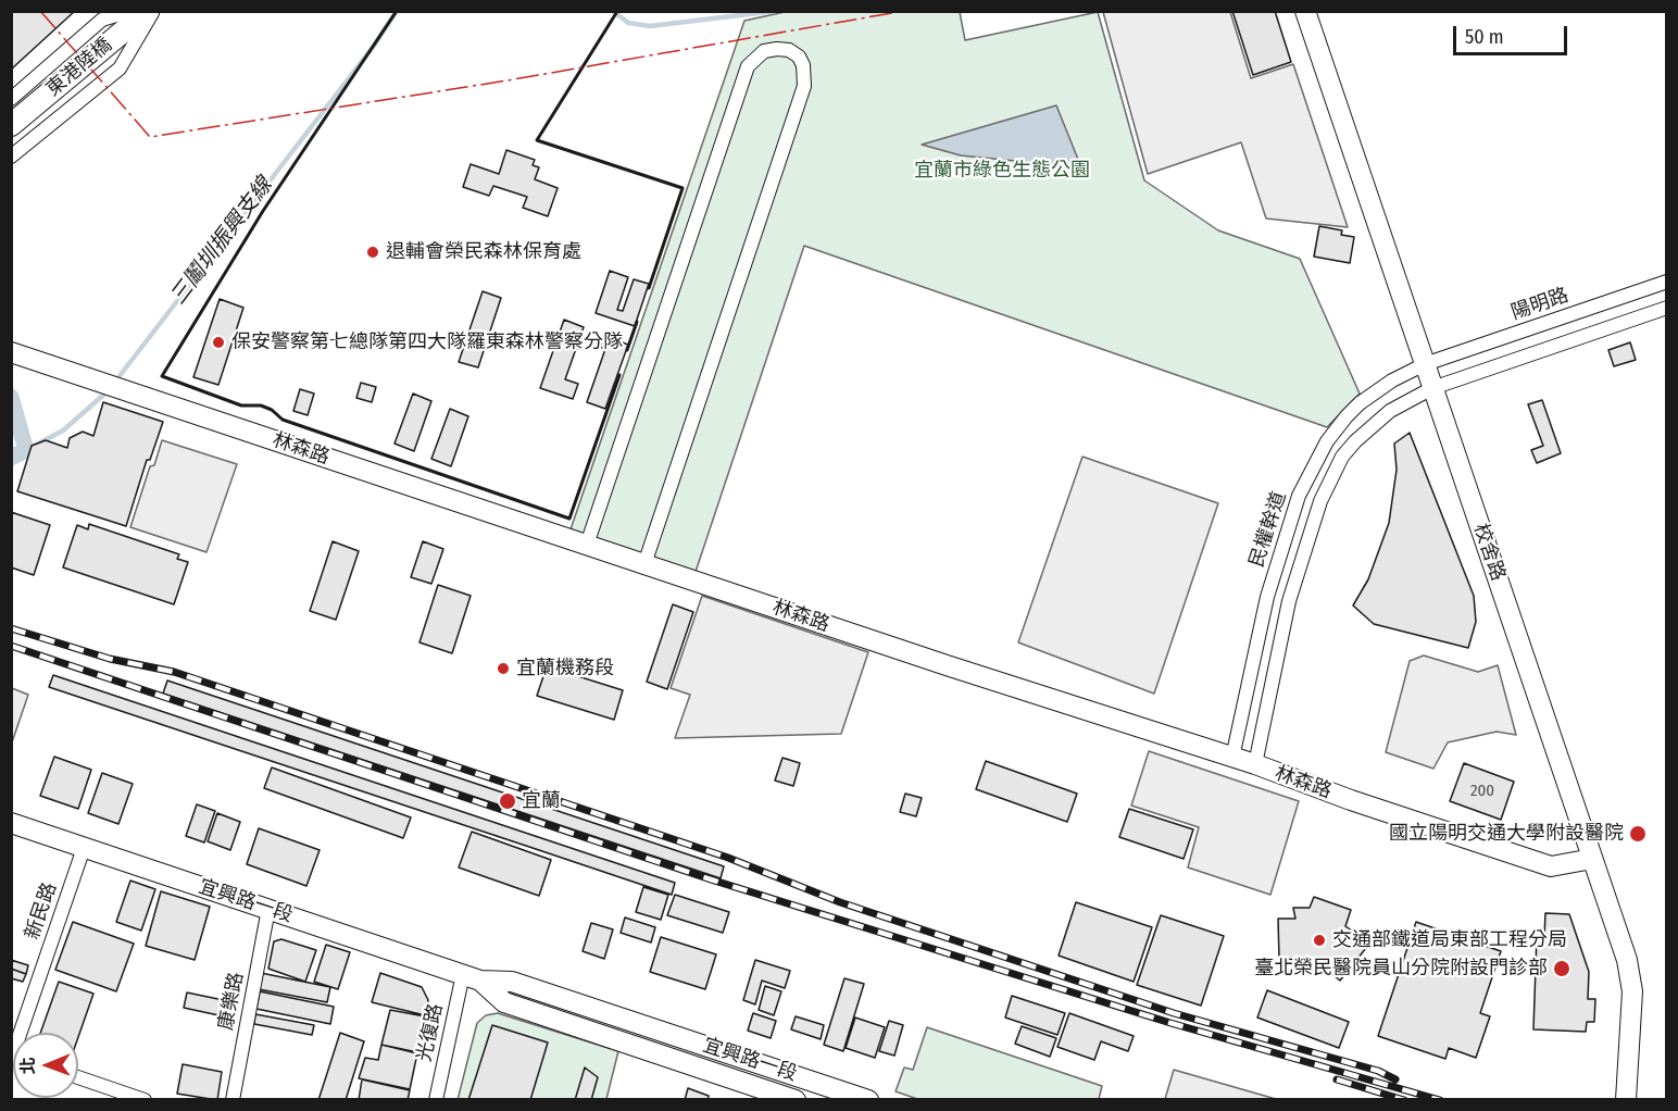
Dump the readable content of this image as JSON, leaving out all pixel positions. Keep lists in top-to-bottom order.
{
  "streets": {
    "main road": ["東港陸橋"],
    "street": [
      "陽明路",
      "林森路",
      "民權幹道",
      "校舍路",
      "宜興路一段",
      "新民路",
      "康樂路",
      "光復路"
    ]
  },
  "crossings": [
    ["陽明路", "民權幹道"],
    ["陽明路", "校舍路"],
    ["林森路", "民權幹道"],
    ["林森路", "校舍路"],
    ["民權幹道", "校舍路"],
    ["宜興路一段", "新民路"],
    ["宜興路一段", "康樂路"],
    ["宜興路一段", "光復路"]
  ],
  "water": ["三鬮圳振興支線"],
  "parks": ["宜蘭市綠色生態公園"],
  "places": [
    "退輔會榮民森林保育處",
    "保安警察第七總隊第四大隊羅東森林警察分隊",
    "宜蘭機務段",
    "宜蘭",
    "國立陽明交通大學附設醫院",
    "交通部鐵道局東部工程分局",
    "臺北榮民醫院員山分院附設門診部"
  ],
  "house_numbers": ["200"],
  "scale_bar": "50 m",
  "north": "left"
}
